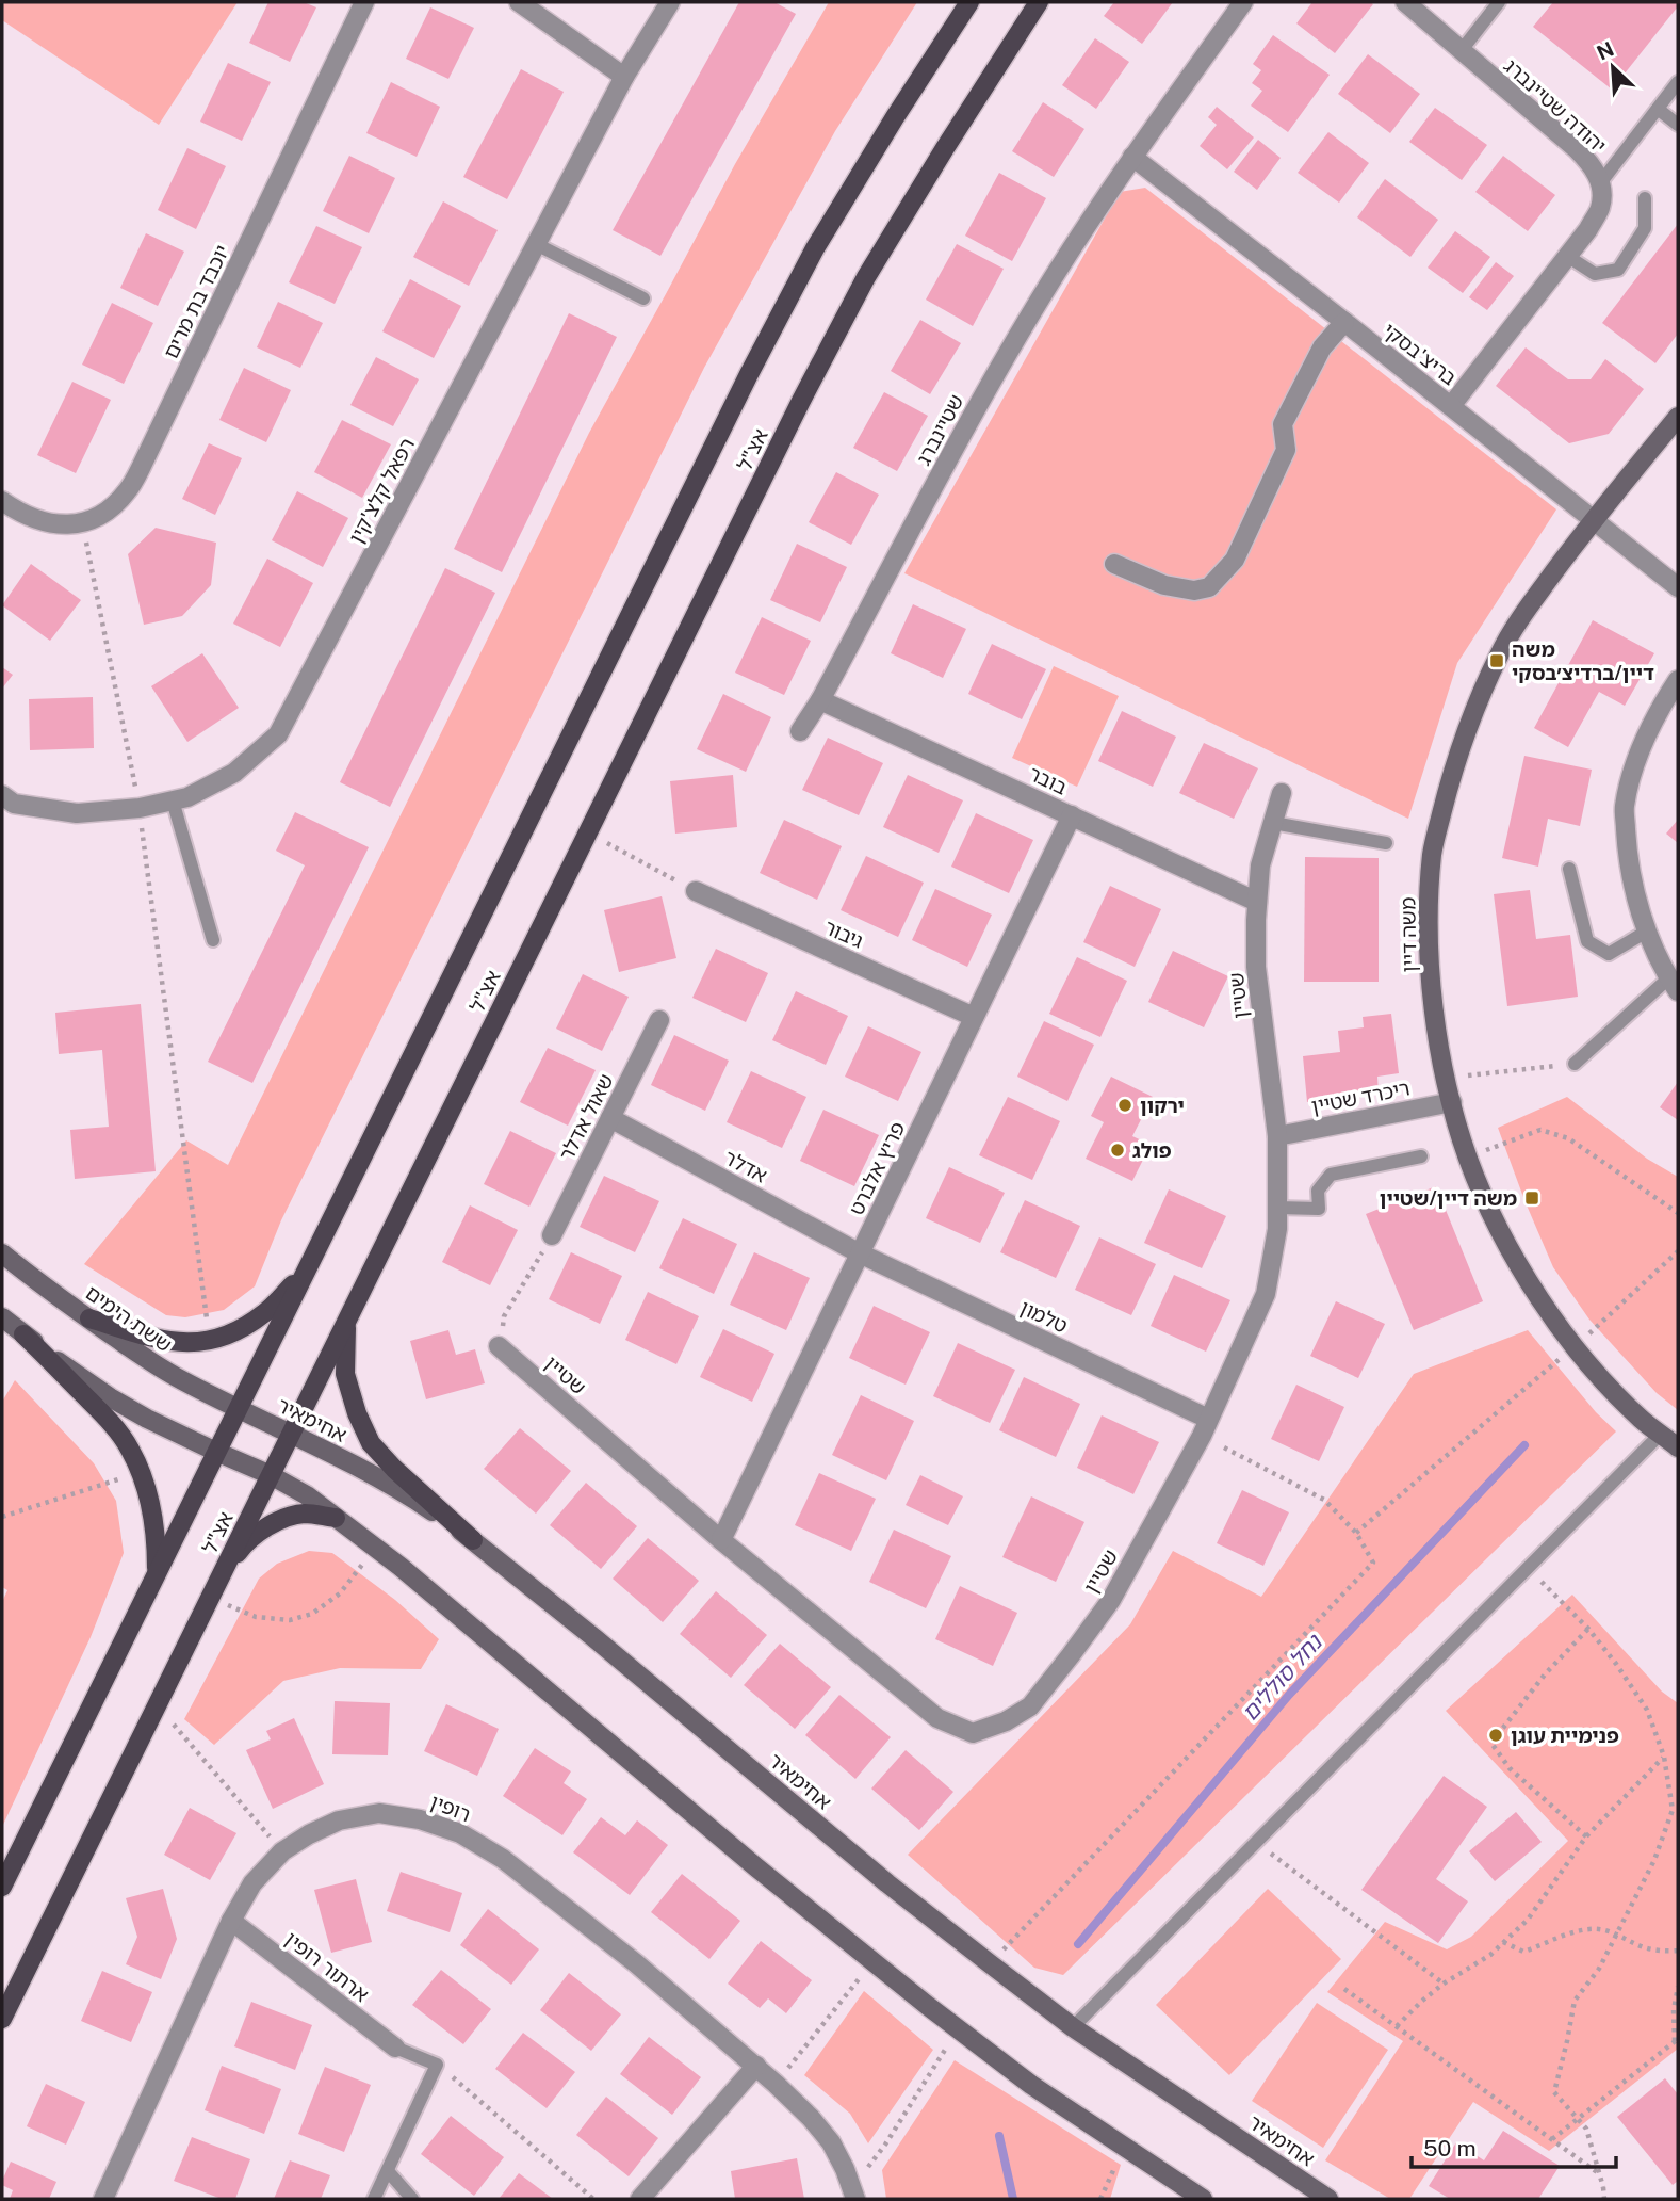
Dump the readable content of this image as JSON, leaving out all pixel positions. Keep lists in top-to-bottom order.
{
  "streets": {
    "main road": [
      "אצ\"ל",
      "משה דיין",
      "ששת הימים",
      "אחימאיר"
    ],
    "street": [
      "יהודה שטיינברג",
      "יוכבד בת מרים",
      "בריצ'בסקי",
      "שטיינברג",
      "רפאל קלצ'קין",
      "בובר",
      "גיבור",
      "שטיין",
      "ריכרד שטיין",
      "שאול אדלר",
      "אדלר",
      "פריץ אלברט",
      "טלמון",
      "רופין",
      "ארתור רופין"
    ]
  },
  "crossings": [
    ["יהודה שטיינברג", "בריצ'בסקי"],
    ["בריצ'בסקי", "שטיינברג"],
    ["בריצ'בסקי", "משה דיין"],
    ["שטיינברג", "בובר"],
    ["אצ\"ל", "ששת הימים"],
    ["אצ\"ל", "אחימאיר"],
    ["בובר", "שטיין"],
    ["בובר", "פריץ אלברט"],
    ["גיבור", "פריץ אלברט"],
    ["משה דיין", "ריכרד שטיין"],
    ["שטיין", "ריכרד שטיין"],
    ["שטיין", "פריץ אלברט"],
    ["שטיין", "טלמון"],
    ["שאול אדלר", "אדלר"],
    ["אדלר", "פריץ אלברט"],
    ["אדלר", "טלמון"],
    ["פריץ אלברט", "טלמון"],
    ["ששת הימים", "אחימאיר"],
    ["רופין", "ארתור רופין"]
  ],
  "water": ["נחל סוללים"],
  "places": {
    "transit": ["משה דיין/ברדיצ׳בסקי", "משה דיין/שטיין"],
    "other": ["ירקון", "פולג", "פנימיית עוגן"]
  },
  "scale_bar": "50 m",
  "north": "top left"
}
